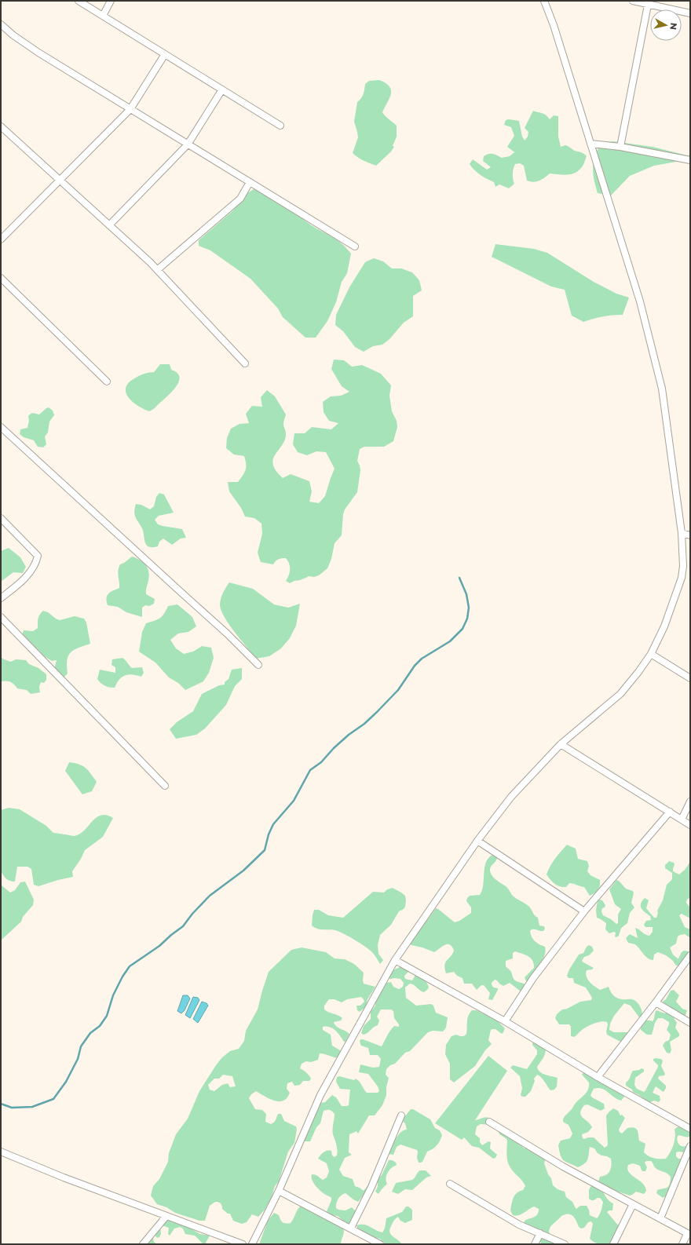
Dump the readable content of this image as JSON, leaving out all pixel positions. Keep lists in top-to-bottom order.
{
  "north": "right"
}
